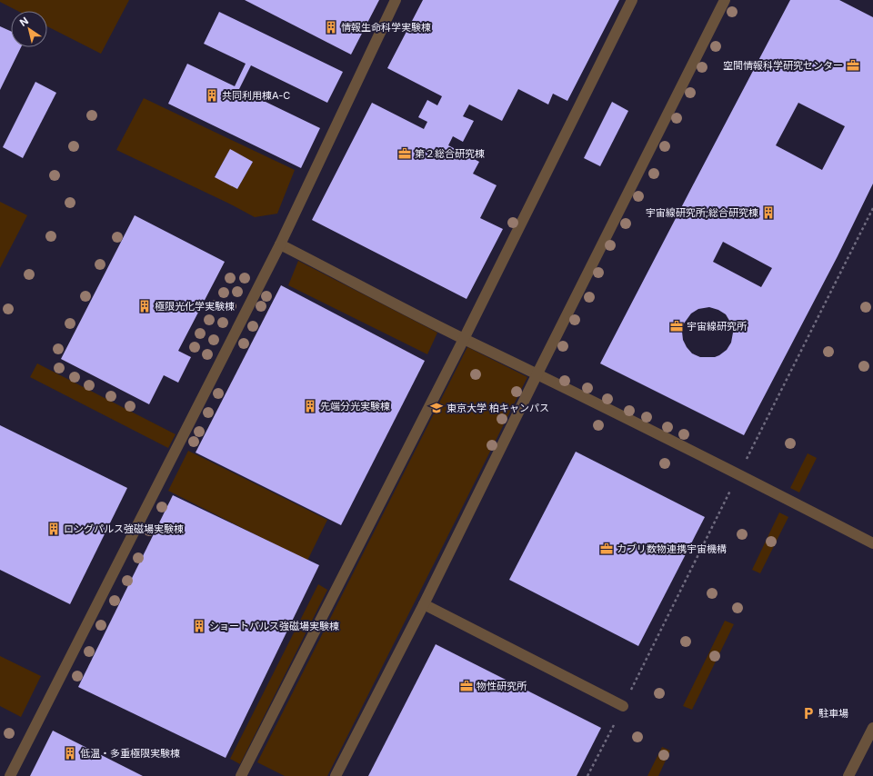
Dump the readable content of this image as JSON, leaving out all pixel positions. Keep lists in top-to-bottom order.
{
  "places": {
    "building": [
      "情報生命科学実験棟",
      "共同利用棟A-C",
      "宇宙線研究所;総合研究棟",
      "極限光化学実験棟",
      "先端分光実験棟",
      "ロングパルス強磁場実験棟",
      "ショートパルス強磁場実験棟",
      "低温・多重極限実験棟"
    ],
    "office": [
      "空間情報科学研究センター",
      "第２総合研究棟",
      "宇宙線研究所",
      "カブリ数物連携宇宙機構",
      "物性研究所"
    ],
    "school or university": ["東京大学 柏キャンパス"],
    "parking": ["駐車場"]
  },
  "north": "top left"
}
